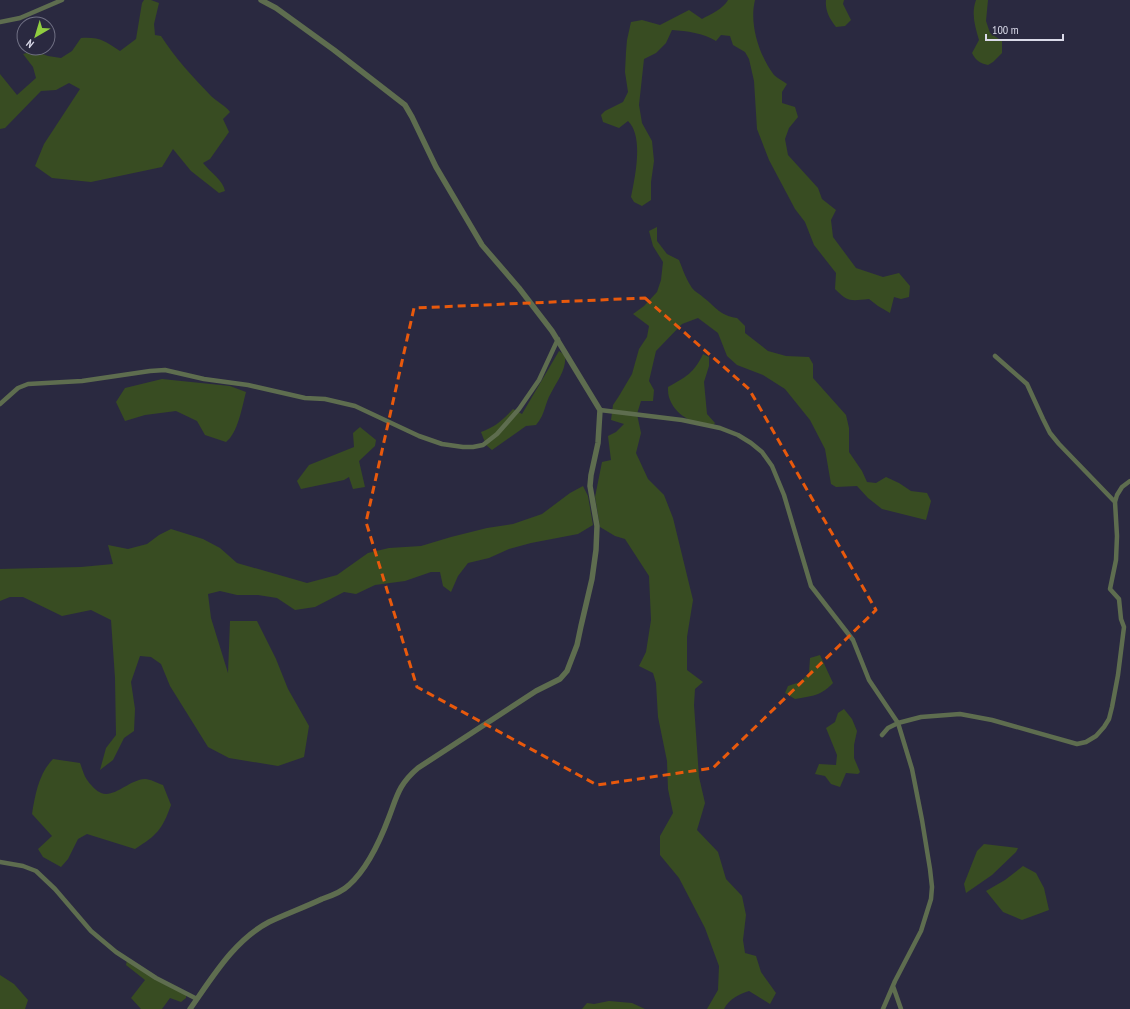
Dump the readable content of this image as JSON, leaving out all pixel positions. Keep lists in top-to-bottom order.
{
  "scale_bar": "100 m",
  "north": "bottom left"
}
